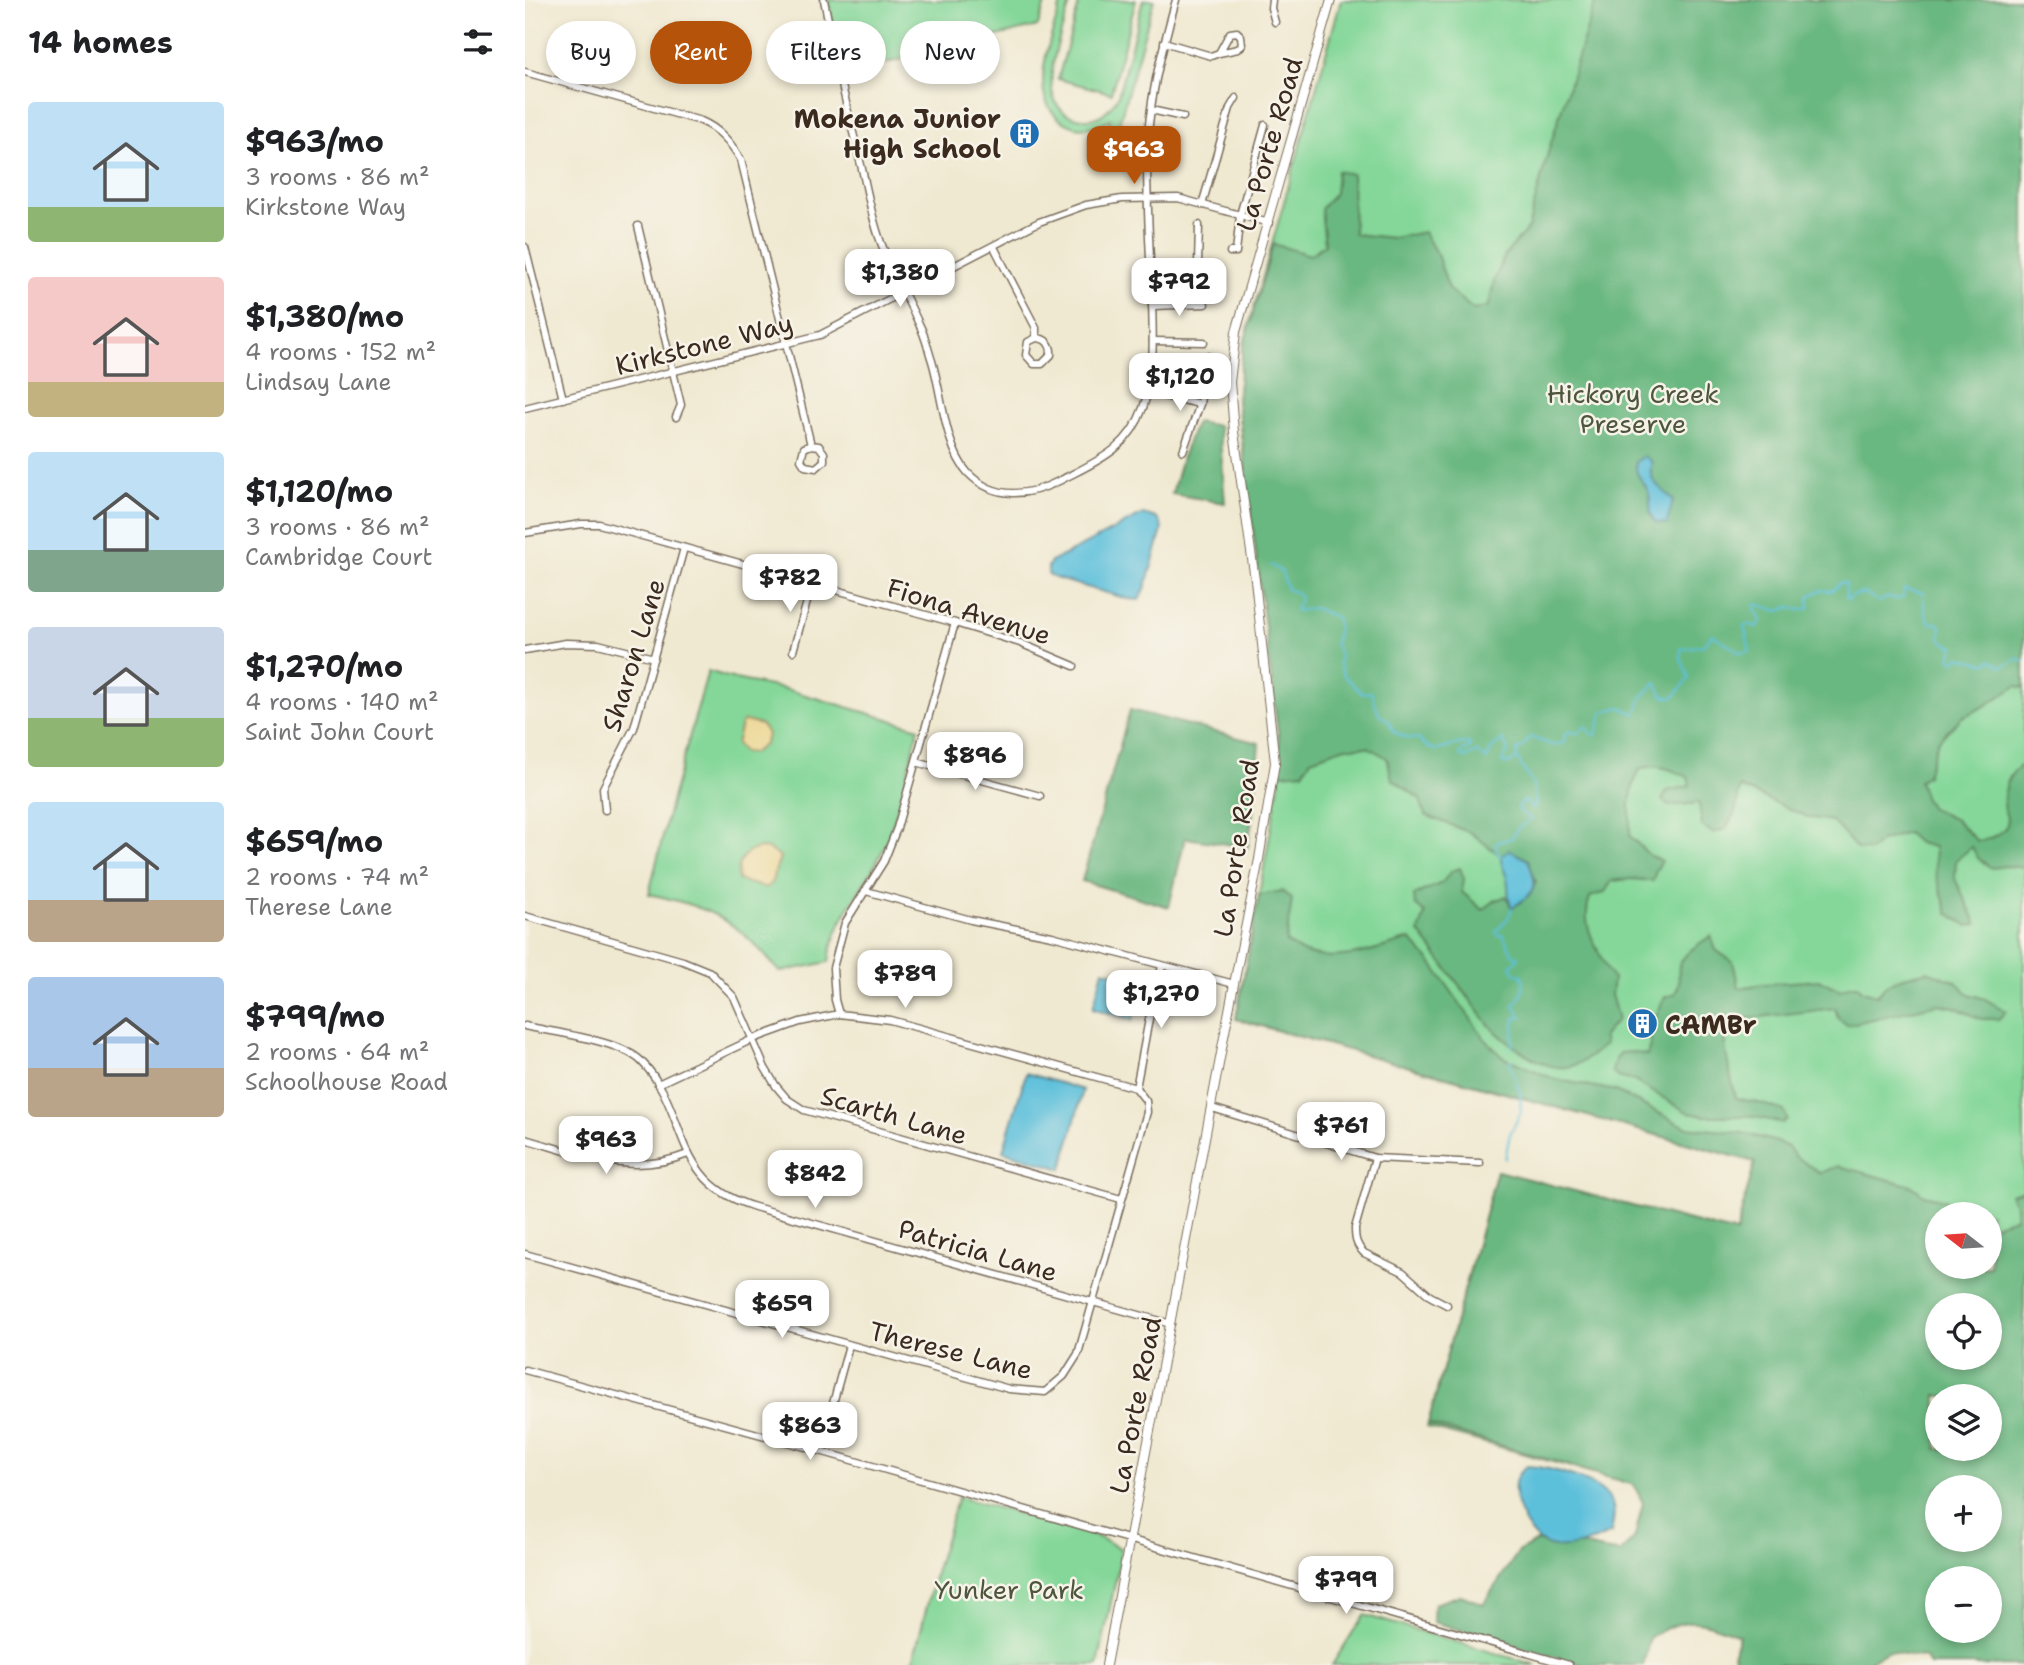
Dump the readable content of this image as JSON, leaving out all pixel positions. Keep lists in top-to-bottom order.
{
  "streets": {
    "street": [
      "La Porte Road",
      "Kirkstone Way",
      "Fiona Avenue",
      "Sharon Lane",
      "Scarth Lane",
      "Patricia Lane",
      "Therese Lane"
    ]
  },
  "crossings": [
    ["La Porte Road", "Kirkstone Way"],
    ["La Porte Road", "Patricia Lane"],
    ["Fiona Avenue", "Sharon Lane"],
    ["Patricia Lane", "Therese Lane"]
  ],
  "parks": ["Hickory Creek Preserve", "Yunker Park"],
  "places": {
    "building": ["Mokena Junior High School", "CAMBr"]
  },
  "north": "left",
  "page": {
    "heading": "14 homes",
    "chip": [
      "Buy",
      "Rent",
      "Filters",
      "New"
    ],
    "list": [
      {
        "name": "$963/mo",
        "note": "3 rooms · 86 m² · Kirkstone Way"
      },
      {
        "name": "$1,380/mo",
        "note": "4 rooms · 152 m² · Lindsay Lane"
      },
      {
        "name": "$1,120/mo",
        "note": "3 rooms · 86 m² · Cambridge Court"
      },
      {
        "name": "$1,270/mo",
        "note": "4 rooms · 140 m² · Saint John Court"
      },
      {
        "name": "$659/mo",
        "note": "2 rooms · 74 m² · Therese Lane"
      },
      {
        "name": "$799/mo",
        "note": "2 rooms · 64 m² · Schoolhouse Road"
      }
    ],
    "price": [
      "$963",
      "$1,380",
      "$792",
      "$1,120",
      "$782",
      "$896",
      "$789",
      "$1,270",
      "$761",
      "$963",
      "$842",
      "$659",
      "$863",
      "$799"
    ],
    "map_buttons": ["+", "−"]
  }
}
